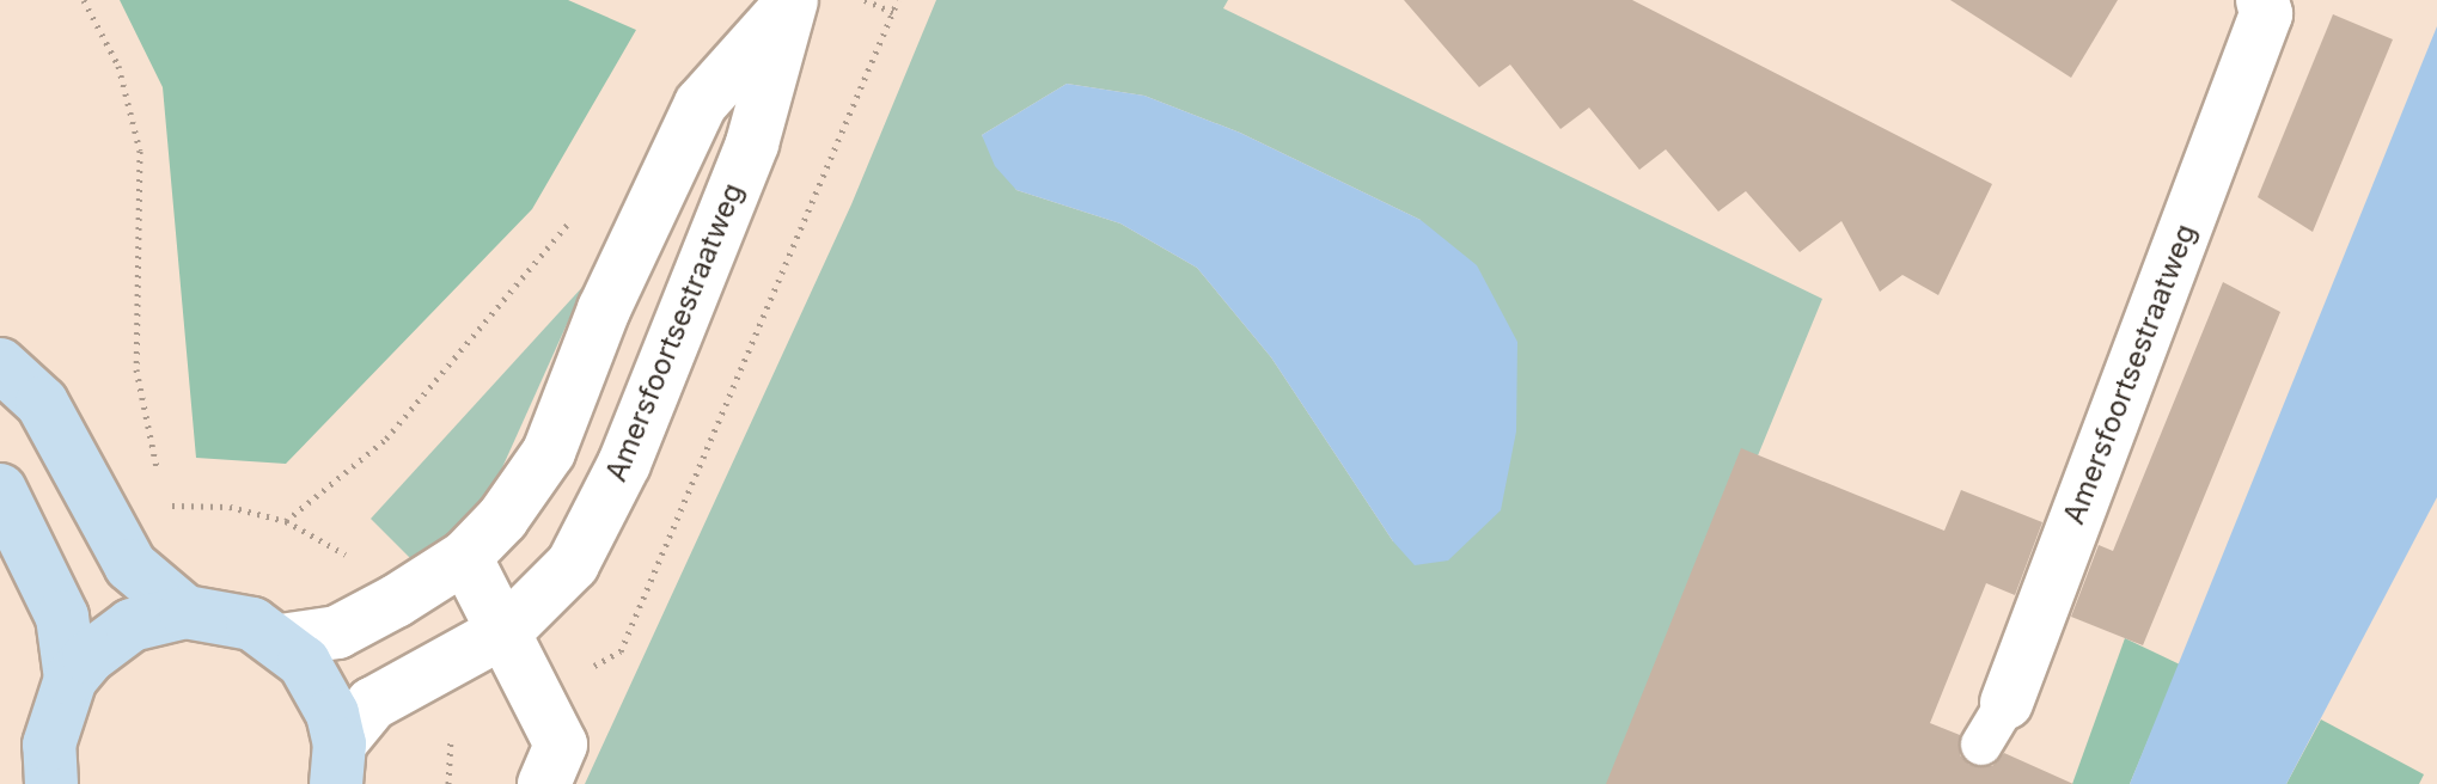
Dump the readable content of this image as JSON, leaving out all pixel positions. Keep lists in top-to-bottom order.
{
  "streets": {
    "street": ["Amersfoortsestraatweg"]
  }
}
